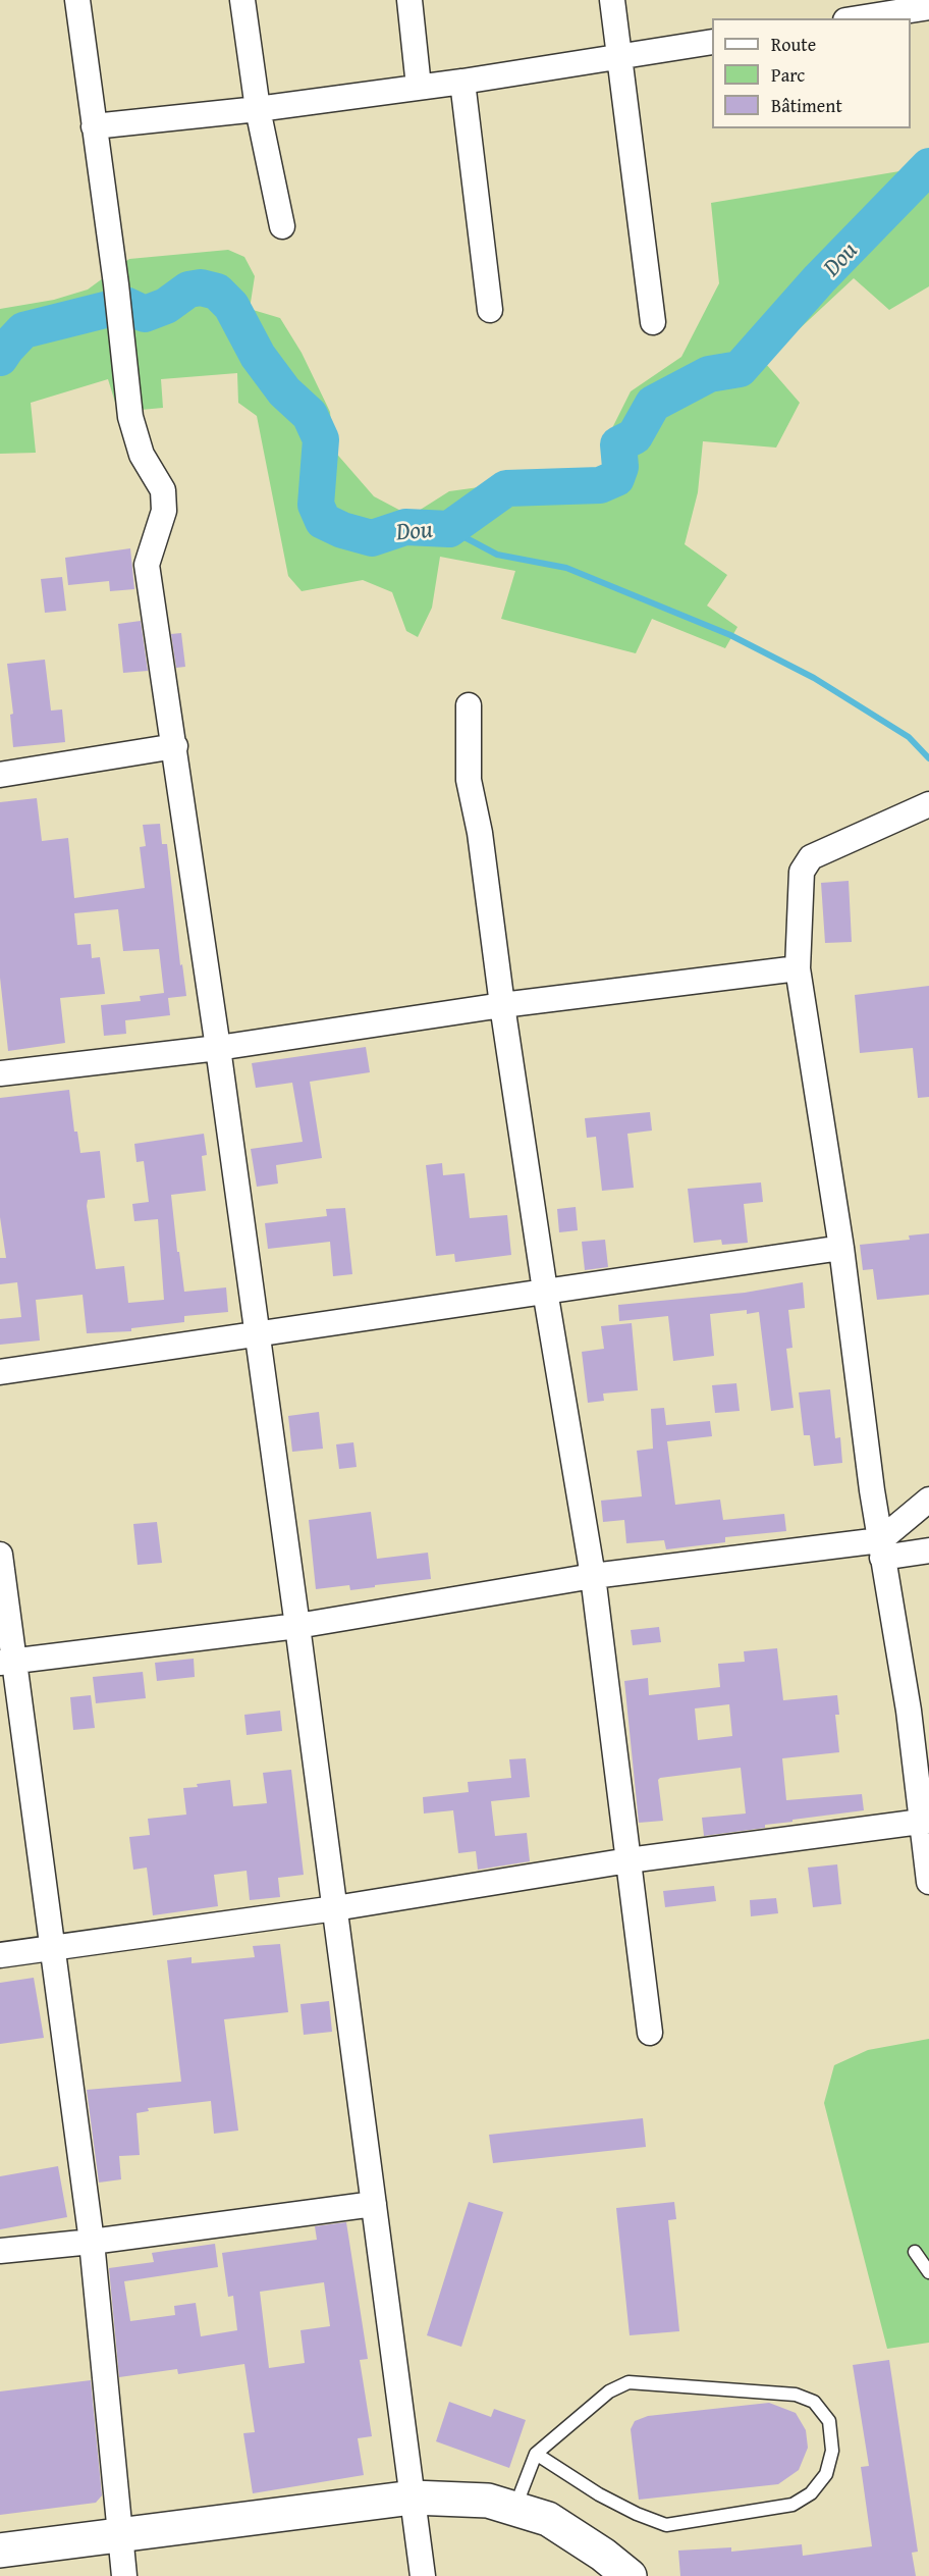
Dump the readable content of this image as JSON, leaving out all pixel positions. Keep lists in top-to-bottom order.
{
  "water": ["Dou"],
  "legend": ["Route", "Parc", "Bâtiment"]
}
